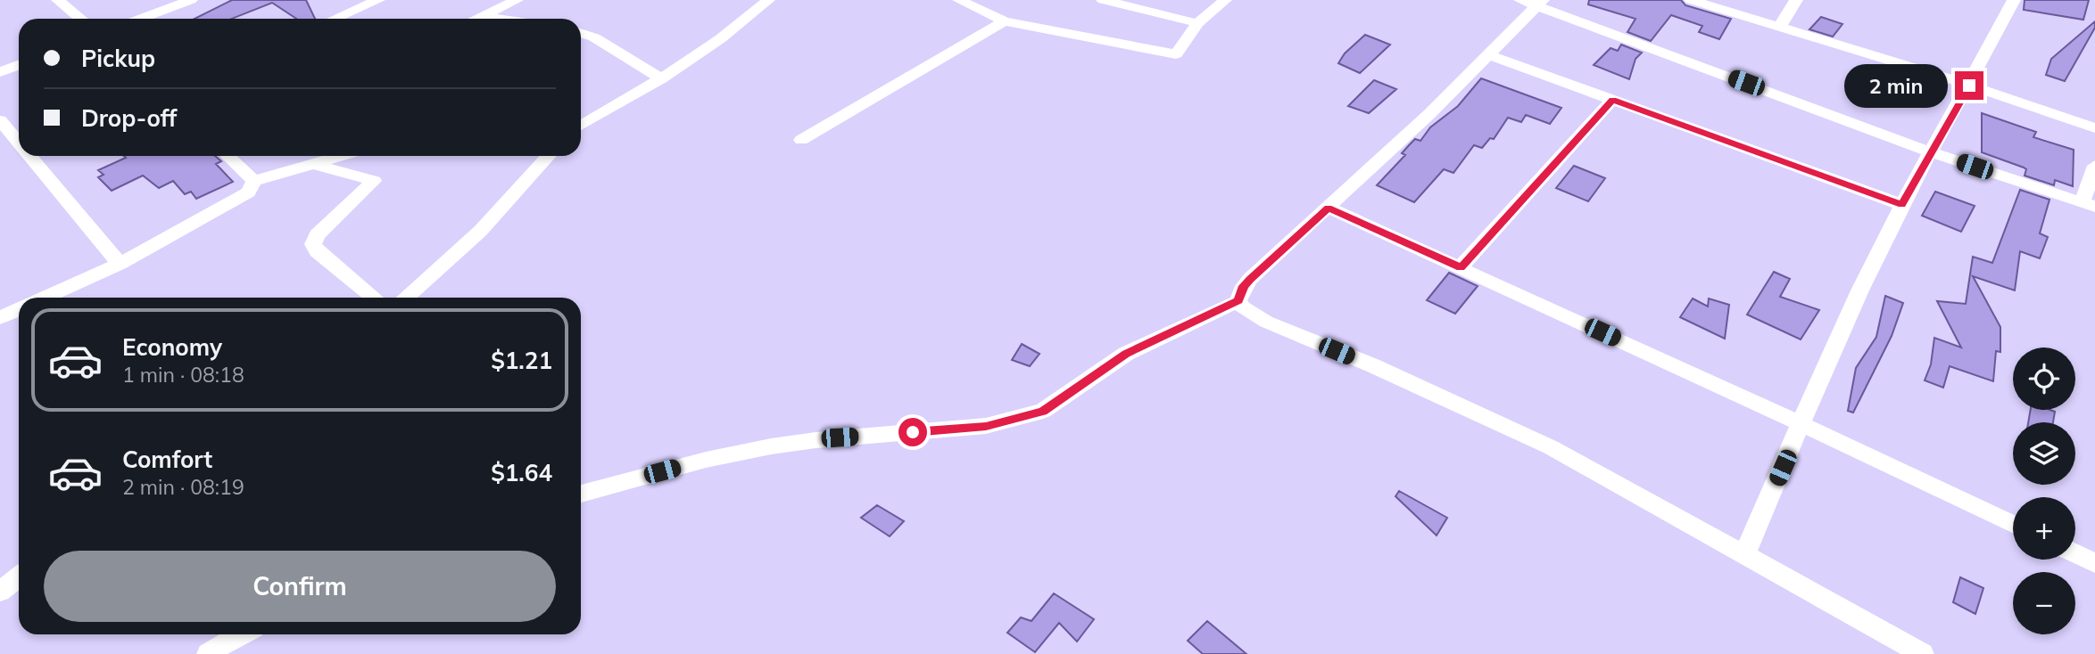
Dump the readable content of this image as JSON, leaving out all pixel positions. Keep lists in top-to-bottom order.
{
  "page": {
    "banner": ["Pickup", "Drop-off"],
    "bubble": "2 min",
    "list": [
      {
        "name": "Economy",
        "note": "1 min · 08:18",
        "value": "$1.21"
      },
      {
        "name": "Comfort",
        "note": "2 min · 08:19",
        "value": "$1.64"
      }
    ],
    "map_buttons": ["+", "−"],
    "buttons": "Confirm"
  }
}
